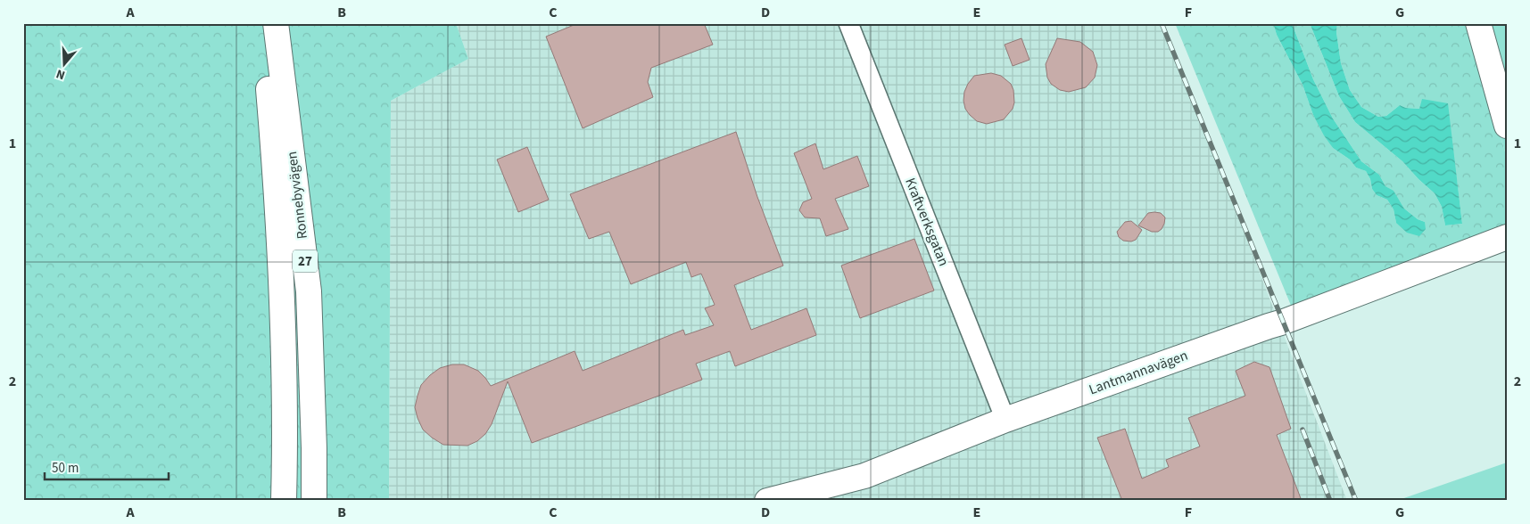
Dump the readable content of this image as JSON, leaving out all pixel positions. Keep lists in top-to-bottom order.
{
  "streets": {
    "main road": ["Ronnebyvägen", "27", "Lantmannavägen"],
    "street": ["Kraftverksgatan"]
  },
  "crossings": [
    ["Kraftverksgatan", "Lantmannavägen"]
  ],
  "scale_bar": "50 m",
  "north": "bottom",
  "grid": {
    "columns": [
      "A",
      "B",
      "C",
      "D",
      "E",
      "F",
      "G"
    ],
    "rows": ["1", "2"]
  }
}
